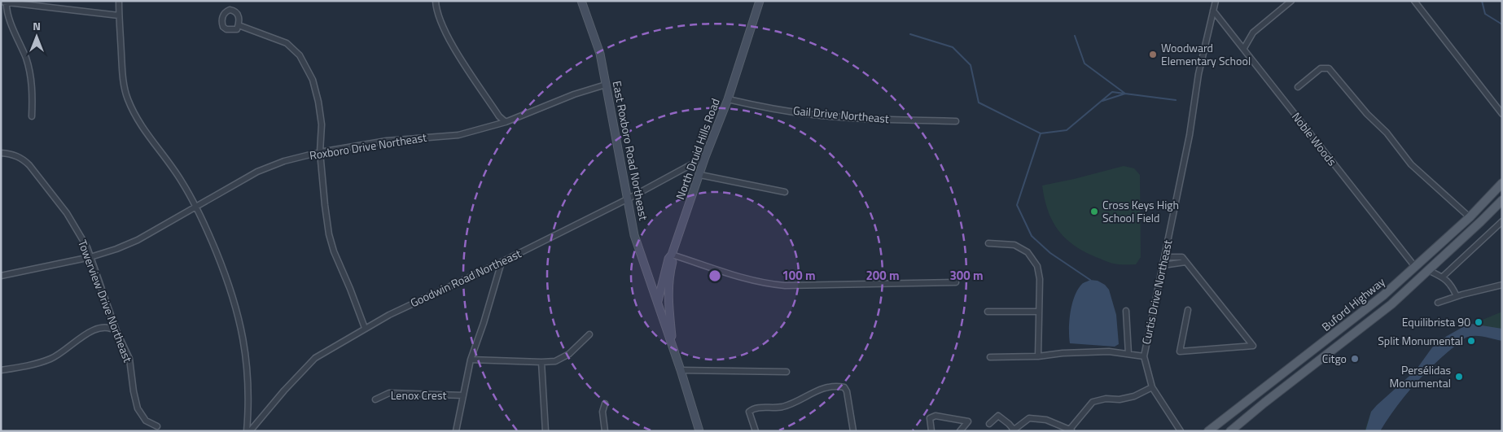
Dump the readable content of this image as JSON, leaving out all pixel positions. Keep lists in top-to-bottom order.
{
  "streets": {
    "main road": ["North Druid Hills Road", "East Roxboro Road Northeast", "Buford Highway"],
    "street": [
      "Gail Drive Northeast",
      "Noble Woods",
      "Roxboro Drive Northeast",
      "Goodwin Road Northeast",
      "Curtis Drive Northeast",
      "Towerview Drive Northeast",
      "Lenox Crest"
    ]
  },
  "crossings": [
    ["Gail Drive Northeast", "North Druid Hills Road"],
    ["Noble Woods", "Curtis Drive Northeast"],
    ["Noble Woods", "Buford Highway"],
    ["Roxboro Drive Northeast", "East Roxboro Road Northeast"],
    ["Roxboro Drive Northeast", "Towerview Drive Northeast"],
    ["North Druid Hills Road", "East Roxboro Road Northeast"],
    ["North Druid Hills Road", "Goodwin Road Northeast"],
    ["East Roxboro Road Northeast", "Goodwin Road Northeast"]
  ],
  "places": [
    "Woodward Elementary School",
    "Cross Keys High School Field",
    "Equilibrista 90",
    "Split Monumental",
    "Citgo",
    "Persélidas Monumental"
  ],
  "north": "top",
  "rings": ["100 m", "200 m", "300 m"]
}
